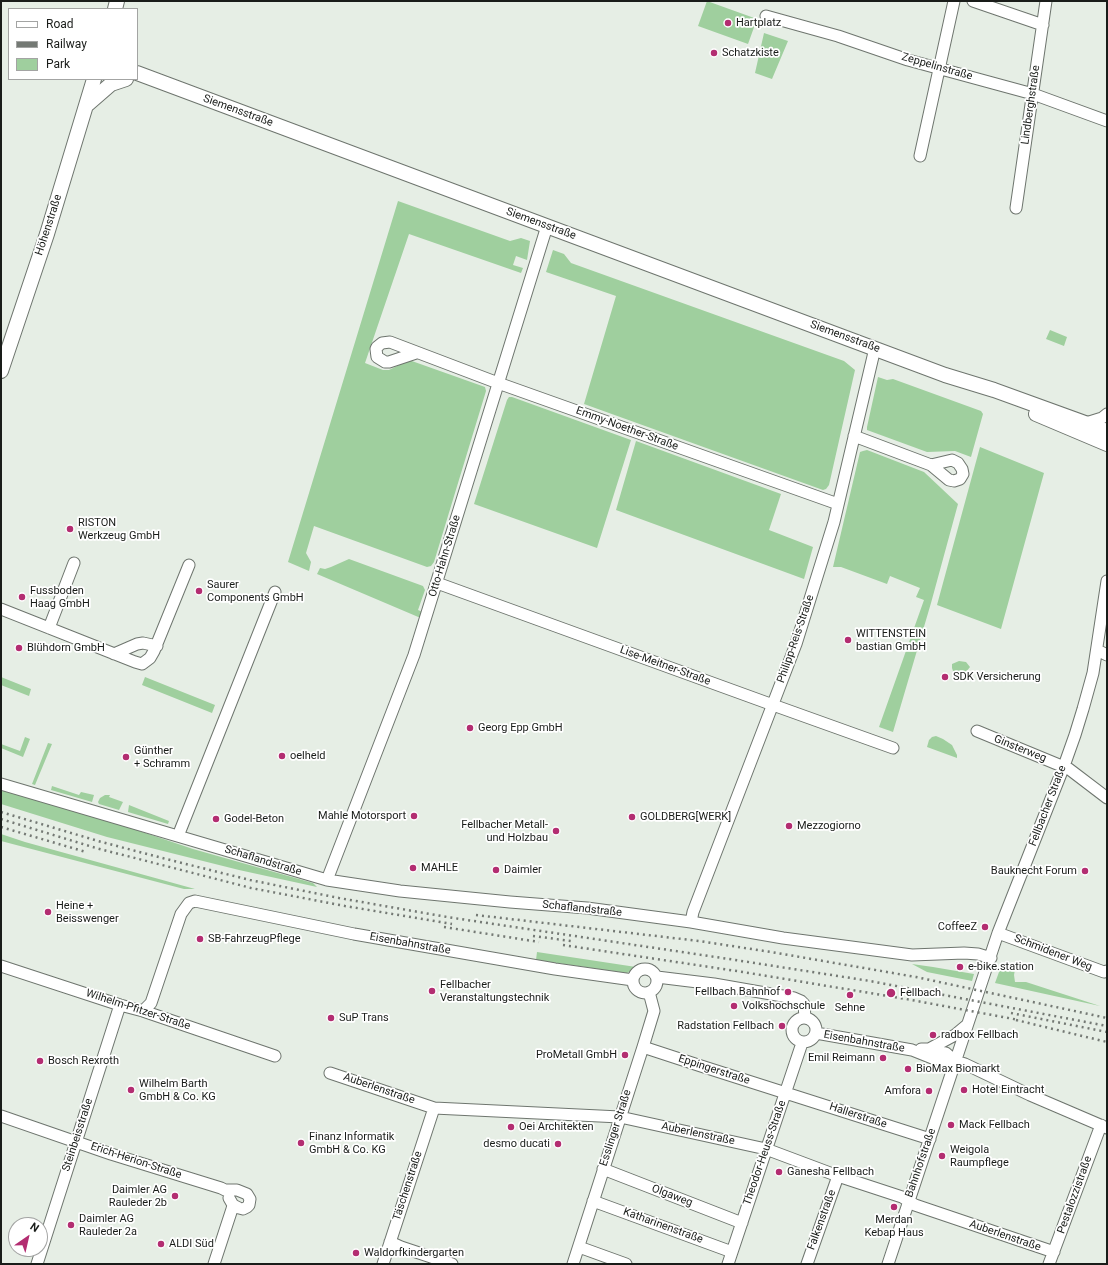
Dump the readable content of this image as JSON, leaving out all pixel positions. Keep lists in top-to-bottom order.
{
  "streets": {
    "main road": ["Siemensstraße", "Höhenstraße"],
    "street": [
      "Zeppelinstraße",
      "Lindberghstraße",
      "Emmy-Noether-Straße",
      "Otto-Hahn-Straße",
      "Philipp-Reis-Straße",
      "Lise-Meitner-Straße",
      "Ginsterweg",
      "Fellbacher Straße",
      "Schaflandstraße",
      "Eisenbahnstraße",
      "Schmidener Weg",
      "Wilhelm-Pfitzer-Straße",
      "Eppingerstraße",
      "Auberlenstraße",
      "Hallerstraße",
      "Esslinger Straße",
      "Steinbeisstraße",
      "Theodor-Heuss-Straße",
      "Erich-Herion-Straße",
      "Bahnhofstraße",
      "Täschenstraße",
      "Pestalozzistraße",
      "Olgaweg",
      "Falkenstraße",
      "Katharinenstraße"
    ]
  },
  "crossings": [
    ["Zeppelinstraße", "Lindberghstraße"],
    ["Siemensstraße", "Otto-Hahn-Straße"],
    ["Siemensstraße", "Philipp-Reis-Straße"],
    ["Emmy-Noether-Straße", "Otto-Hahn-Straße"],
    ["Emmy-Noether-Straße", "Philipp-Reis-Straße"],
    ["Otto-Hahn-Straße", "Lise-Meitner-Straße"],
    ["Otto-Hahn-Straße", "Schaflandstraße"],
    ["Philipp-Reis-Straße", "Lise-Meitner-Straße"],
    ["Philipp-Reis-Straße", "Schaflandstraße"],
    ["Ginsterweg", "Fellbacher Straße"],
    ["Fellbacher Straße", "Schaflandstraße"],
    ["Fellbacher Straße", "Eisenbahnstraße"],
    ["Fellbacher Straße", "Schmidener Weg"],
    ["Fellbacher Straße", "Bahnhofstraße"],
    ["Eisenbahnstraße", "Wilhelm-Pfitzer-Straße"],
    ["Eisenbahnstraße", "Esslinger Straße"],
    ["Eisenbahnstraße", "Theodor-Heuss-Straße"],
    ["Eisenbahnstraße", "Bahnhofstraße"],
    ["Wilhelm-Pfitzer-Straße", "Steinbeisstraße"],
    ["Eppingerstraße", "Hallerstraße"],
    ["Eppingerstraße", "Esslinger Straße"],
    ["Eppingerstraße", "Theodor-Heuss-Straße"],
    ["Auberlenstraße", "Esslinger Straße"],
    ["Auberlenstraße", "Theodor-Heuss-Straße"],
    ["Auberlenstraße", "Bahnhofstraße"],
    ["Auberlenstraße", "Täschenstraße"],
    ["Auberlenstraße", "Pestalozzistraße"],
    ["Auberlenstraße", "Falkenstraße"],
    ["Hallerstraße", "Theodor-Heuss-Straße"],
    ["Hallerstraße", "Bahnhofstraße"],
    ["Esslinger Straße", "Olgaweg"],
    ["Esslinger Straße", "Katharinenstraße"],
    ["Steinbeisstraße", "Erich-Herion-Straße"],
    ["Theodor-Heuss-Straße", "Olgaweg"],
    ["Theodor-Heuss-Straße", "Katharinenstraße"]
  ],
  "places": [
    "Hartplatz",
    "Schatzkiste",
    "RISTON Werkzeug GmbH",
    "Saurer Components GmbH",
    "Fussboden Haag GmbH",
    "WITTENSTEIN bastian GmbH",
    "Blühdorn GmbH",
    "SDK Versicherung",
    "Georg Epp GmbH",
    "oelheld",
    "Günther + Schramm",
    "Mahle Motorsport",
    "GOLDBERG[WERK]",
    "Godel-Beton",
    "Mezzogiorno",
    "Fellbacher Metall- und Holzbau",
    "MAHLE",
    "Daimler",
    "Bauknecht Forum",
    "Heine + Beisswenger",
    "CoffeeZ",
    "SB-FahrzeugPflege",
    "e-bike.station",
    "Fellbacher Veranstaltungstechnik",
    "Fellbach Bahnhof",
    "Fellbach",
    "Sehne",
    "Volkshochschule",
    "SuP Trans",
    "Radstation Fellbach",
    "radbox Fellbach",
    "ProMetall GmbH",
    "Emil Reimann",
    "Bosch Rexroth",
    "BioMax Biomarkt",
    "Wilhelm Barth GmbH & Co. KG",
    "Hotel Eintracht",
    "Amfora",
    "Mack Fellbach",
    "Oei Architekten",
    "Finanz Informatik GmbH & Co. KG",
    "desmo ducati",
    "Weigola Raumpflege",
    "Ganesha Fellbach",
    "Daimler AG Rauleder 2b",
    "Merdan Kebap Haus",
    "Daimler AG Rauleder 2a",
    "ALDI Süd",
    "Waldorfkindergarten"
  ],
  "legend": ["Road", "Railway", "Park"],
  "north": "top right"
}
